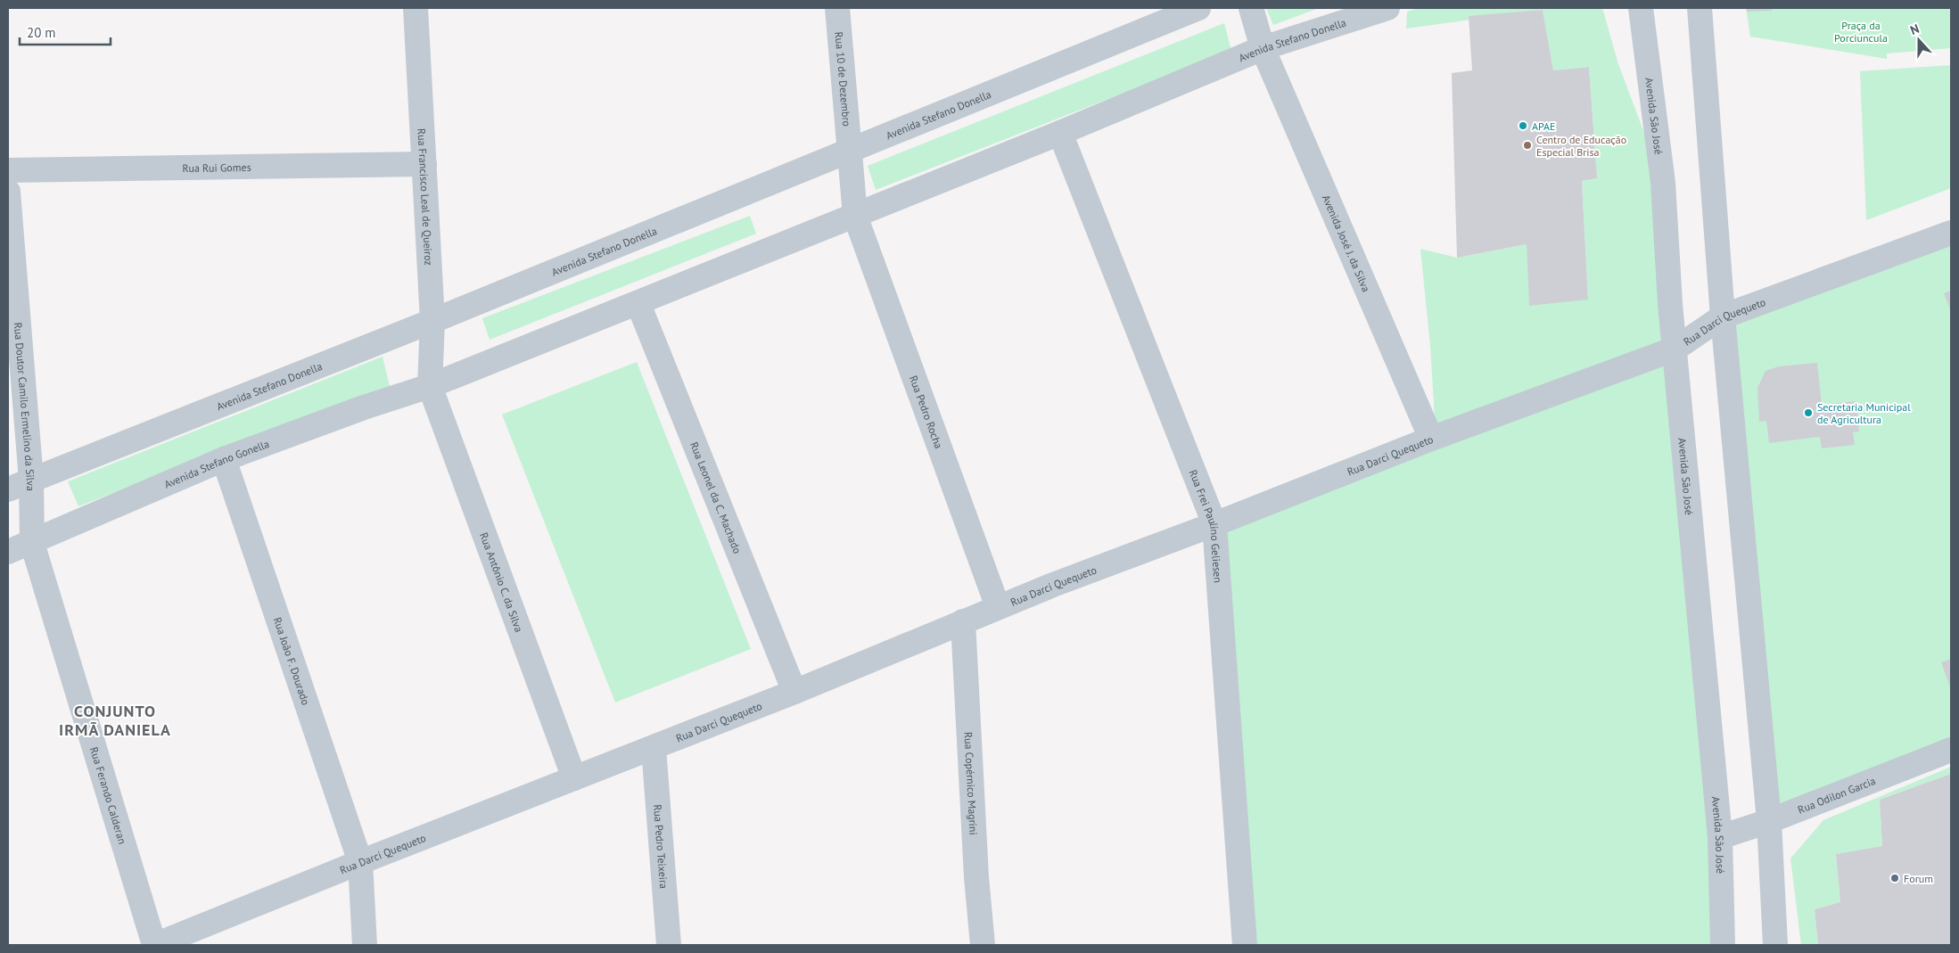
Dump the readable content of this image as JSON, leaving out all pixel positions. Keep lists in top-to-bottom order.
{
  "streets": {
    "street": [
      "Avenida Stefano Donella",
      "Rua 10 de Dezembro",
      "Avenida São José",
      "Rua Rui Gomes",
      "Rua Francisco Leal de Queiroz",
      "Avenida José J. da Silva",
      "Rua Darci Quequeto",
      "Rua Doutor Camilo Ermelino da Silva",
      "Rua Pedro Rocha",
      "Avenida Stefano Gonella",
      "Rua Leonel da C. Machado",
      "Rua Frei Paulino Geliesen",
      "Rua Antônio C. da Silva",
      "Rua João F. Dourado",
      "Rua Copérnico Magrini",
      "Rua Ferando Calderan",
      "Rua Odilon Garcia",
      "Rua Pedro Teixeira"
    ]
  },
  "crossings": [
    ["Avenida Stefano Donella", "Rua 10 de Dezembro"],
    ["Avenida Stefano Donella", "Rua Francisco Leal de Queiroz"],
    ["Avenida Stefano Donella", "Avenida José J. da Silva"],
    ["Avenida Stefano Donella", "Rua Doutor Camilo Ermelino da Silva"],
    ["Avenida Stefano Donella", "Rua Pedro Rocha"],
    ["Avenida Stefano Donella", "Avenida Stefano Gonella"],
    ["Avenida Stefano Donella", "Rua Leonel da C. Machado"],
    ["Avenida Stefano Donella", "Rua Frei Paulino Geliesen"],
    ["Avenida Stefano Donella", "Rua Antônio C. da Silva"],
    ["Rua 10 de Dezembro", "Rua Pedro Rocha"],
    ["Avenida São José", "Rua Darci Quequeto"],
    ["Avenida São José", "Rua Odilon Garcia"],
    ["Rua Rui Gomes", "Rua Francisco Leal de Queiroz"],
    ["Rua Francisco Leal de Queiroz", "Avenida Stefano Gonella"],
    ["Rua Francisco Leal de Queiroz", "Rua Antônio C. da Silva"],
    ["Avenida José J. da Silva", "Rua Darci Quequeto"],
    ["Rua Darci Quequeto", "Rua Pedro Rocha"],
    ["Rua Darci Quequeto", "Rua Leonel da C. Machado"],
    ["Rua Darci Quequeto", "Rua Frei Paulino Geliesen"],
    ["Rua Darci Quequeto", "Rua Antônio C. da Silva"],
    ["Rua Darci Quequeto", "Rua João F. Dourado"],
    ["Rua Darci Quequeto", "Rua Copérnico Magrini"],
    ["Rua Darci Quequeto", "Rua Ferando Calderan"],
    ["Rua Darci Quequeto", "Rua Pedro Teixeira"],
    ["Rua Doutor Camilo Ermelino da Silva", "Avenida Stefano Gonella"],
    ["Rua Doutor Camilo Ermelino da Silva", "Rua Ferando Calderan"],
    ["Avenida Stefano Gonella", "Rua Antônio C. da Silva"],
    ["Avenida Stefano Gonella", "Rua João F. Dourado"],
    ["Avenida Stefano Gonella", "Rua Ferando Calderan"]
  ],
  "districts": ["CONJUNTO IRMÃ DANIELA"],
  "parks": ["Praça da Porciuncula"],
  "places": [
    "APAE",
    "Centro de Educação Especial Brisa",
    "Secretaria Municipal de Agricultura",
    "Forum"
  ],
  "scale_bar": "20 m",
  "north": "top"
}
